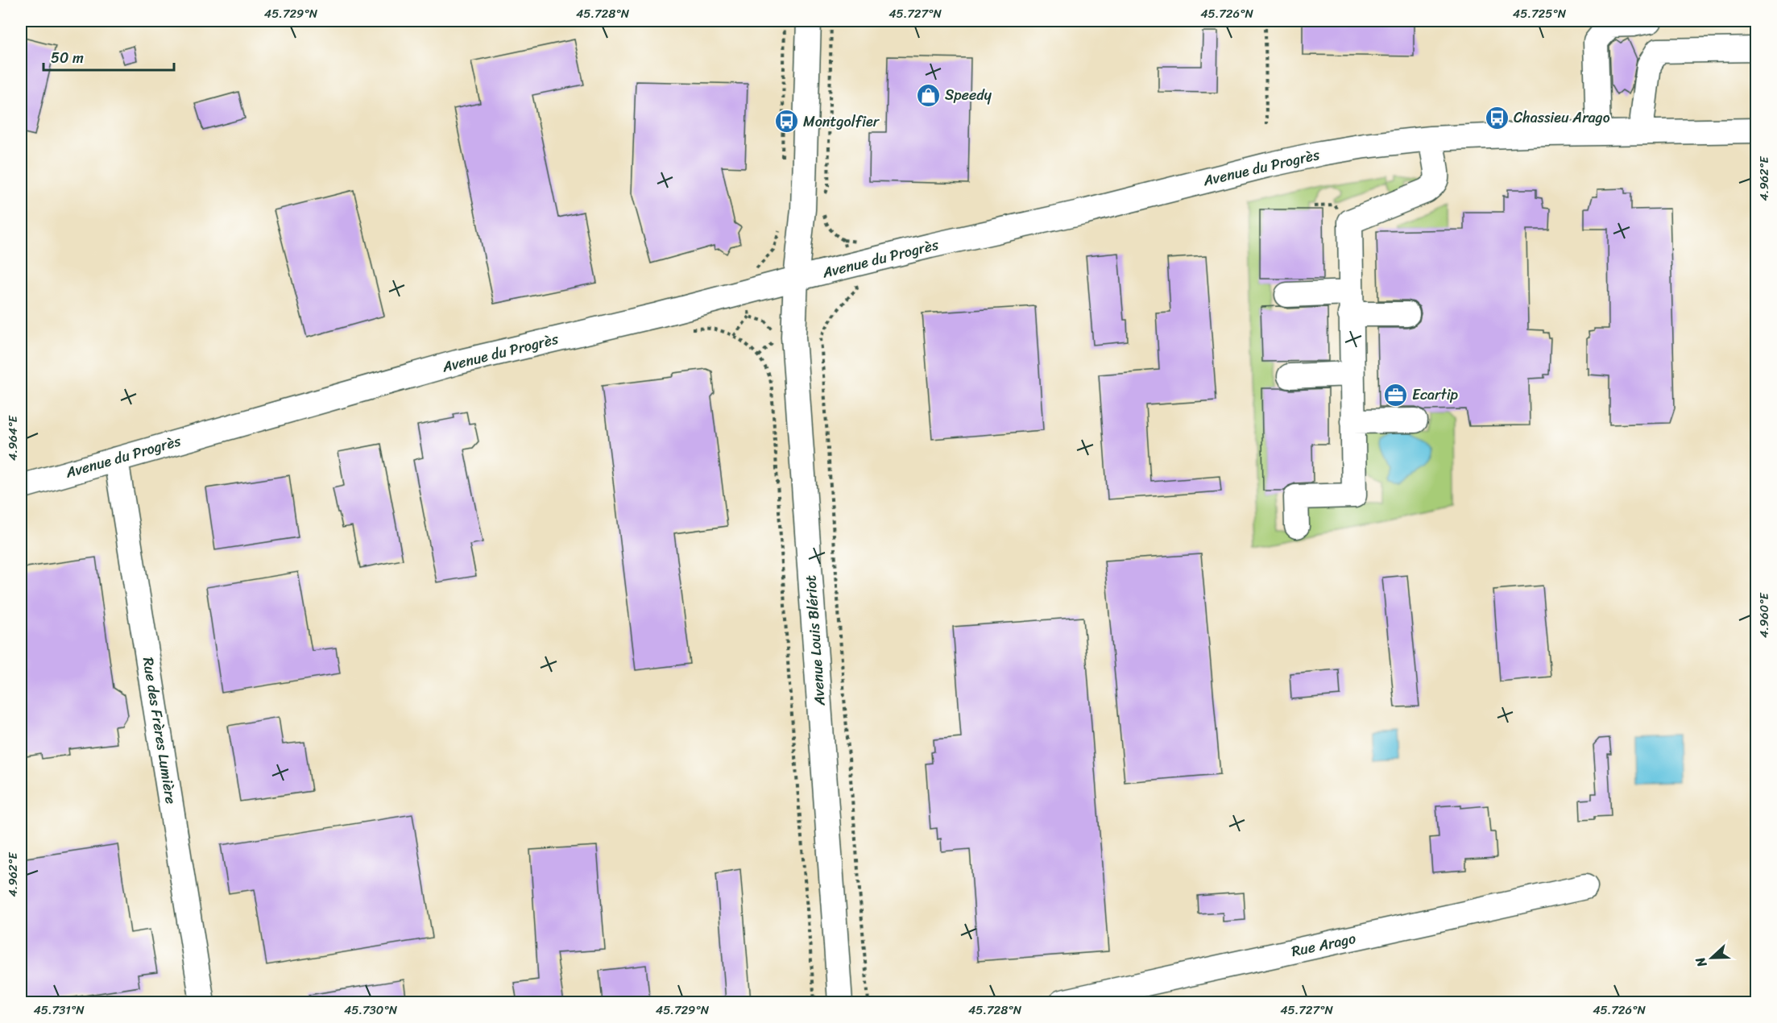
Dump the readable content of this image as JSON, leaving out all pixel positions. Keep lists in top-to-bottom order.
{
  "streets": {
    "street": [
      "Avenue du Progrès",
      "Avenue Louis Blériot",
      "Rue des Frères Lumière",
      "Rue Arago"
    ]
  },
  "crossings": [
    ["Avenue du Progrès", "Avenue Louis Blériot"],
    ["Avenue du Progrès", "Rue des Frères Lumière"]
  ],
  "places": {
    "shop": ["Speedy"],
    "bus stop": ["Chassieu Arago", "Montgolfier"],
    "office": ["Ecartip"]
  },
  "scale_bar": "50 m",
  "north": "left",
  "coordinates": [
    "45.729°N",
    "45.728°N",
    "45.727°N",
    "45.726°N",
    "45.725°N",
    "4.962°E",
    "4.964°E",
    "4.960°E",
    "45.731°N",
    "45.730°N"
  ]
}
